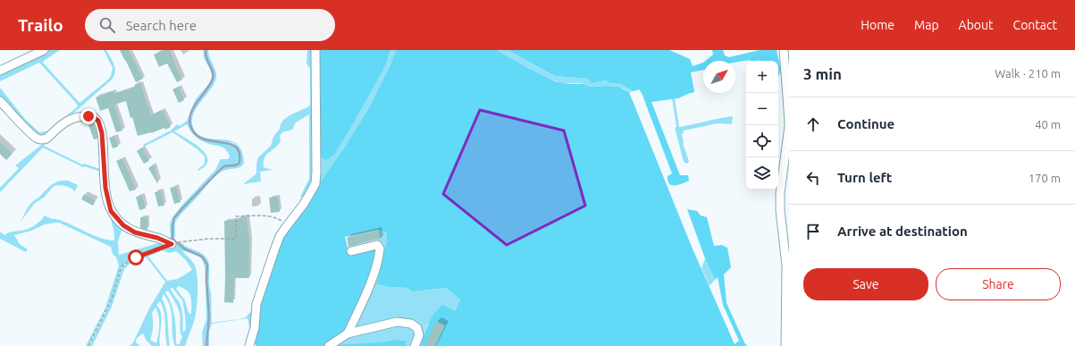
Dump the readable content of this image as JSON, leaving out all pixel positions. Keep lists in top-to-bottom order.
{
  "north": "top right",
  "page": {
    "header": "Trailo",
    "search": "Search here",
    "nav": [
      "Home",
      "Map",
      "About",
      "Contact"
    ],
    "heading": ["3 min", "Walk · 210 m"],
    "map_buttons": ["+", "−"],
    "list": [
      ["Continue", "40 m"],
      ["Turn left", "170 m"],
      "Arrive at destination"
    ],
    "buttons": ["Save", "Share"]
  }
}
